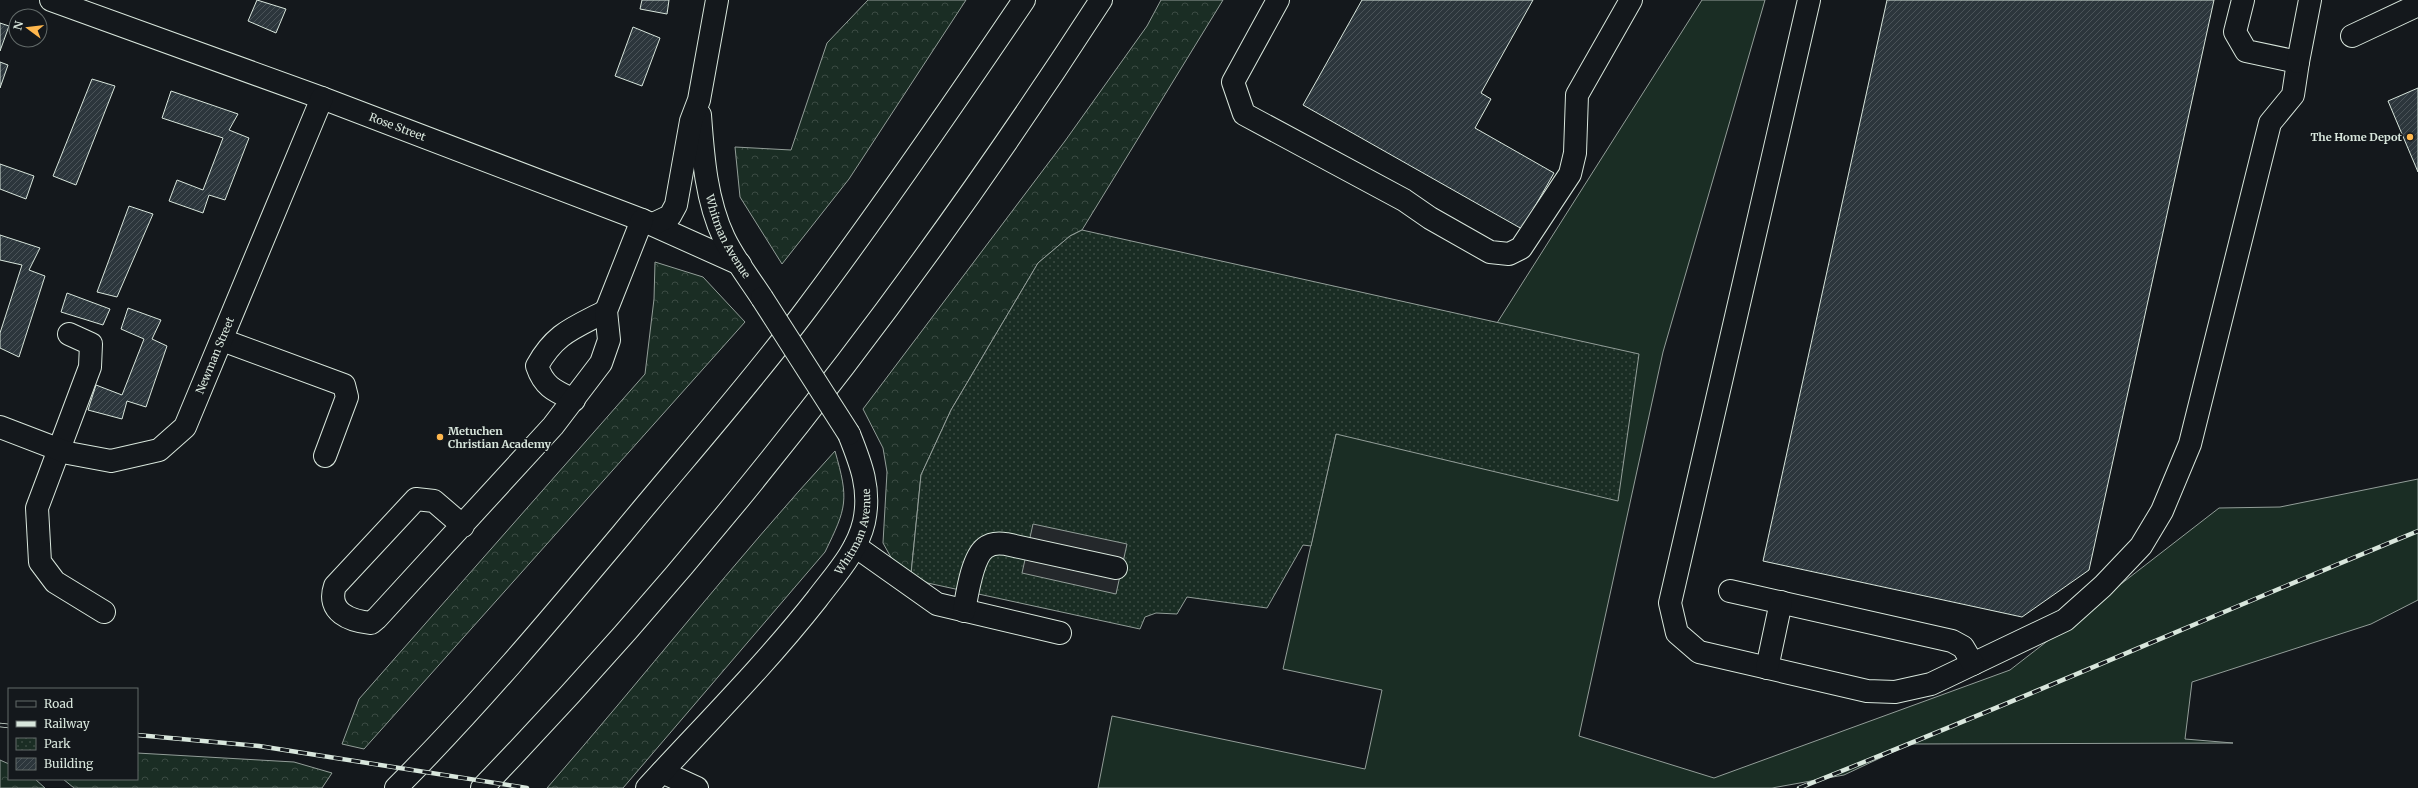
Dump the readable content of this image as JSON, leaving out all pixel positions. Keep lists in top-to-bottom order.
{
  "streets": {
    "main road": ["Rose Street", "Whitman Avenue", "Newman Street"]
  },
  "crossings": [
    ["Rose Street", "Whitman Avenue"],
    ["Rose Street", "Newman Street"]
  ],
  "places": ["The Home Depot", "Metuchen Christian Academy"],
  "legend": [
    "Road",
    "Railway",
    "Park",
    "Building"
  ],
  "north": "left"
}
